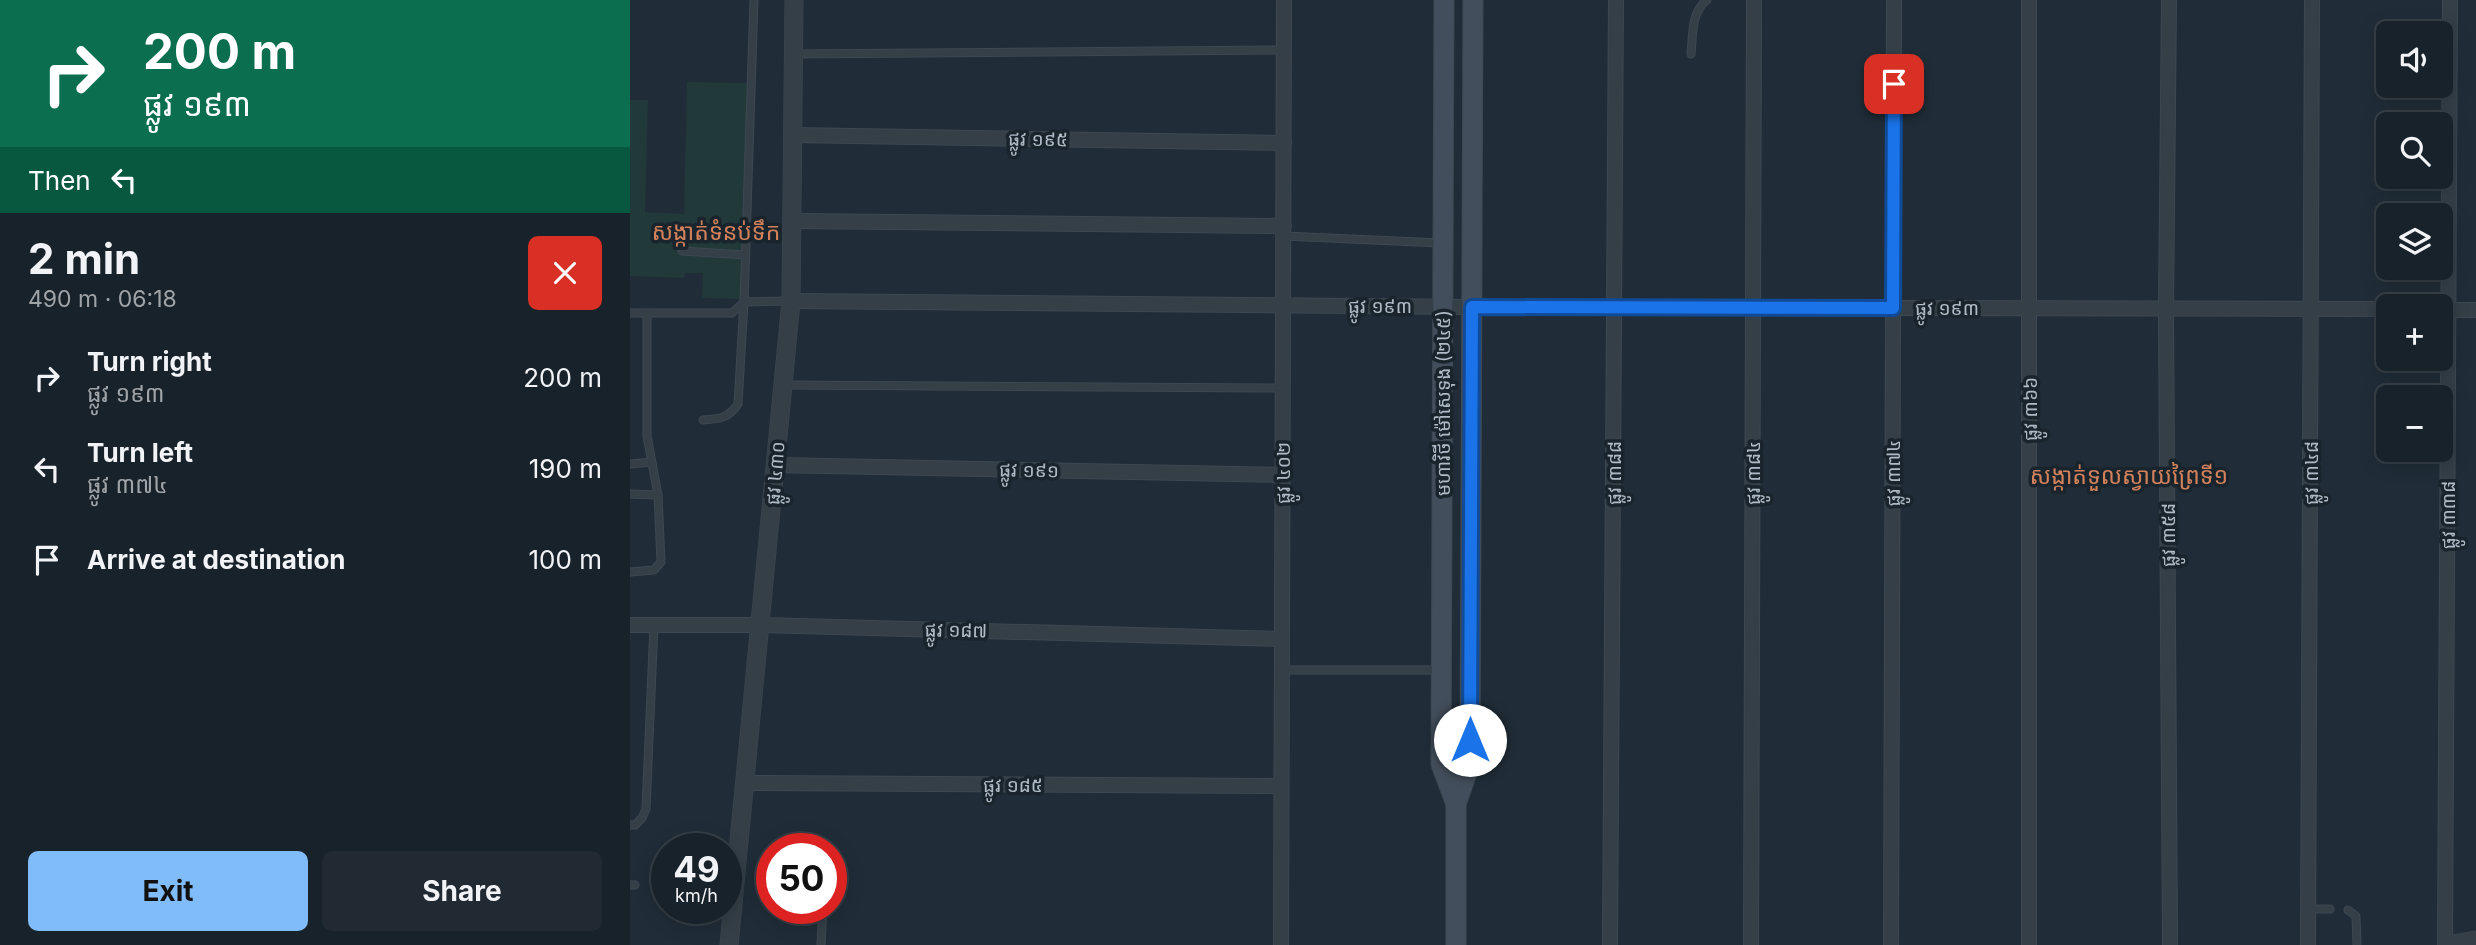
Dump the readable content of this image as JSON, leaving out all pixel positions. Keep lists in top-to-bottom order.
{
  "streets": {
    "main road": ["មហាវិថី ម៉ៅសេទុង (២៤៥)"],
    "street": [
      "ផ្លូវ ១៩៥",
      "ផ្លូវ ១៩៣",
      "ផ្លូវ ៣៦៦",
      "ផ្លូវ ១៩១",
      "ផ្លូវ ៤៣០",
      "ផ្លូវ ៤០២",
      "ផ្លូវ ៣៨៨",
      "ផ្លូវ ៣៨៤",
      "ផ្លូវ ៣៧៤",
      "ផ្លូវ ៣៤៨",
      "ផ្លូវ ៣៣៨",
      "ផ្លូវ ៣៥៨",
      "ផ្លូវ ១៨៧",
      "ផ្លូវ ១៨៥"
    ]
  },
  "crossings": [
    ["ផ្លូវ ១៩៥", "ផ្លូវ ៤៣០"],
    ["ផ្លូវ ១៩៥", "ផ្លូវ ៤០២"],
    ["ផ្លូវ ១៩៣", "មហាវិថី ម៉ៅសេទុង (២៤៥)"],
    ["ផ្លូវ ១៩៣", "ផ្លូវ ៣៦៦"],
    ["ផ្លូវ ១៩៣", "ផ្លូវ ៤៣០"],
    ["ផ្លូវ ១៩៣", "ផ្លូវ ៤០២"],
    ["ផ្លូវ ១៩៣", "ផ្លូវ ៣៨៨"],
    ["ផ្លូវ ១៩៣", "ផ្លូវ ៣៨៤"],
    ["ផ្លូវ ១៩៣", "ផ្លូវ ៣៧៤"],
    ["ផ្លូវ ១៩៣", "ផ្លូវ ៣៤៨"],
    ["ផ្លូវ ១៩៣", "ផ្លូវ ៣៥៨"],
    ["ផ្លូវ ១៩១", "ផ្លូវ ៤៣០"],
    ["ផ្លូវ ១៩១", "ផ្លូវ ៤០២"],
    ["ផ្លូវ ៤៣០", "ផ្លូវ ១៨៧"],
    ["ផ្លូវ ៤៣០", "ផ្លូវ ១៨៥"],
    ["ផ្លូវ ៤០២", "ផ្លូវ ១៨៧"],
    ["ផ្លូវ ៤០២", "ផ្លូវ ១៨៥"]
  ],
  "districts": ["សង្កាត់ទំនប់ទឹក", "សង្កាត់ទួលស្វាយព្រៃទី១"],
  "page": {
    "turn": ["200 m", "ផ្លូវ ១៩៣"],
    "map_buttons": ["+", "−"],
    "then": "Then",
    "heading": ["2 min", "490 m · 06:18"],
    "list": [
      {
        "name": "Turn right",
        "note": "ផ្លូវ ១៩៣",
        "value": "200 m"
      },
      {
        "name": "Turn left",
        "note": "ផ្លូវ ៣៧៤",
        "value": "190 m"
      },
      {
        "name": "Arrive at destination",
        "value": "100 m"
      }
    ],
    "speed": "49 km/h",
    "limit": "50",
    "buttons": ["Exit", "Share"]
  }
}
